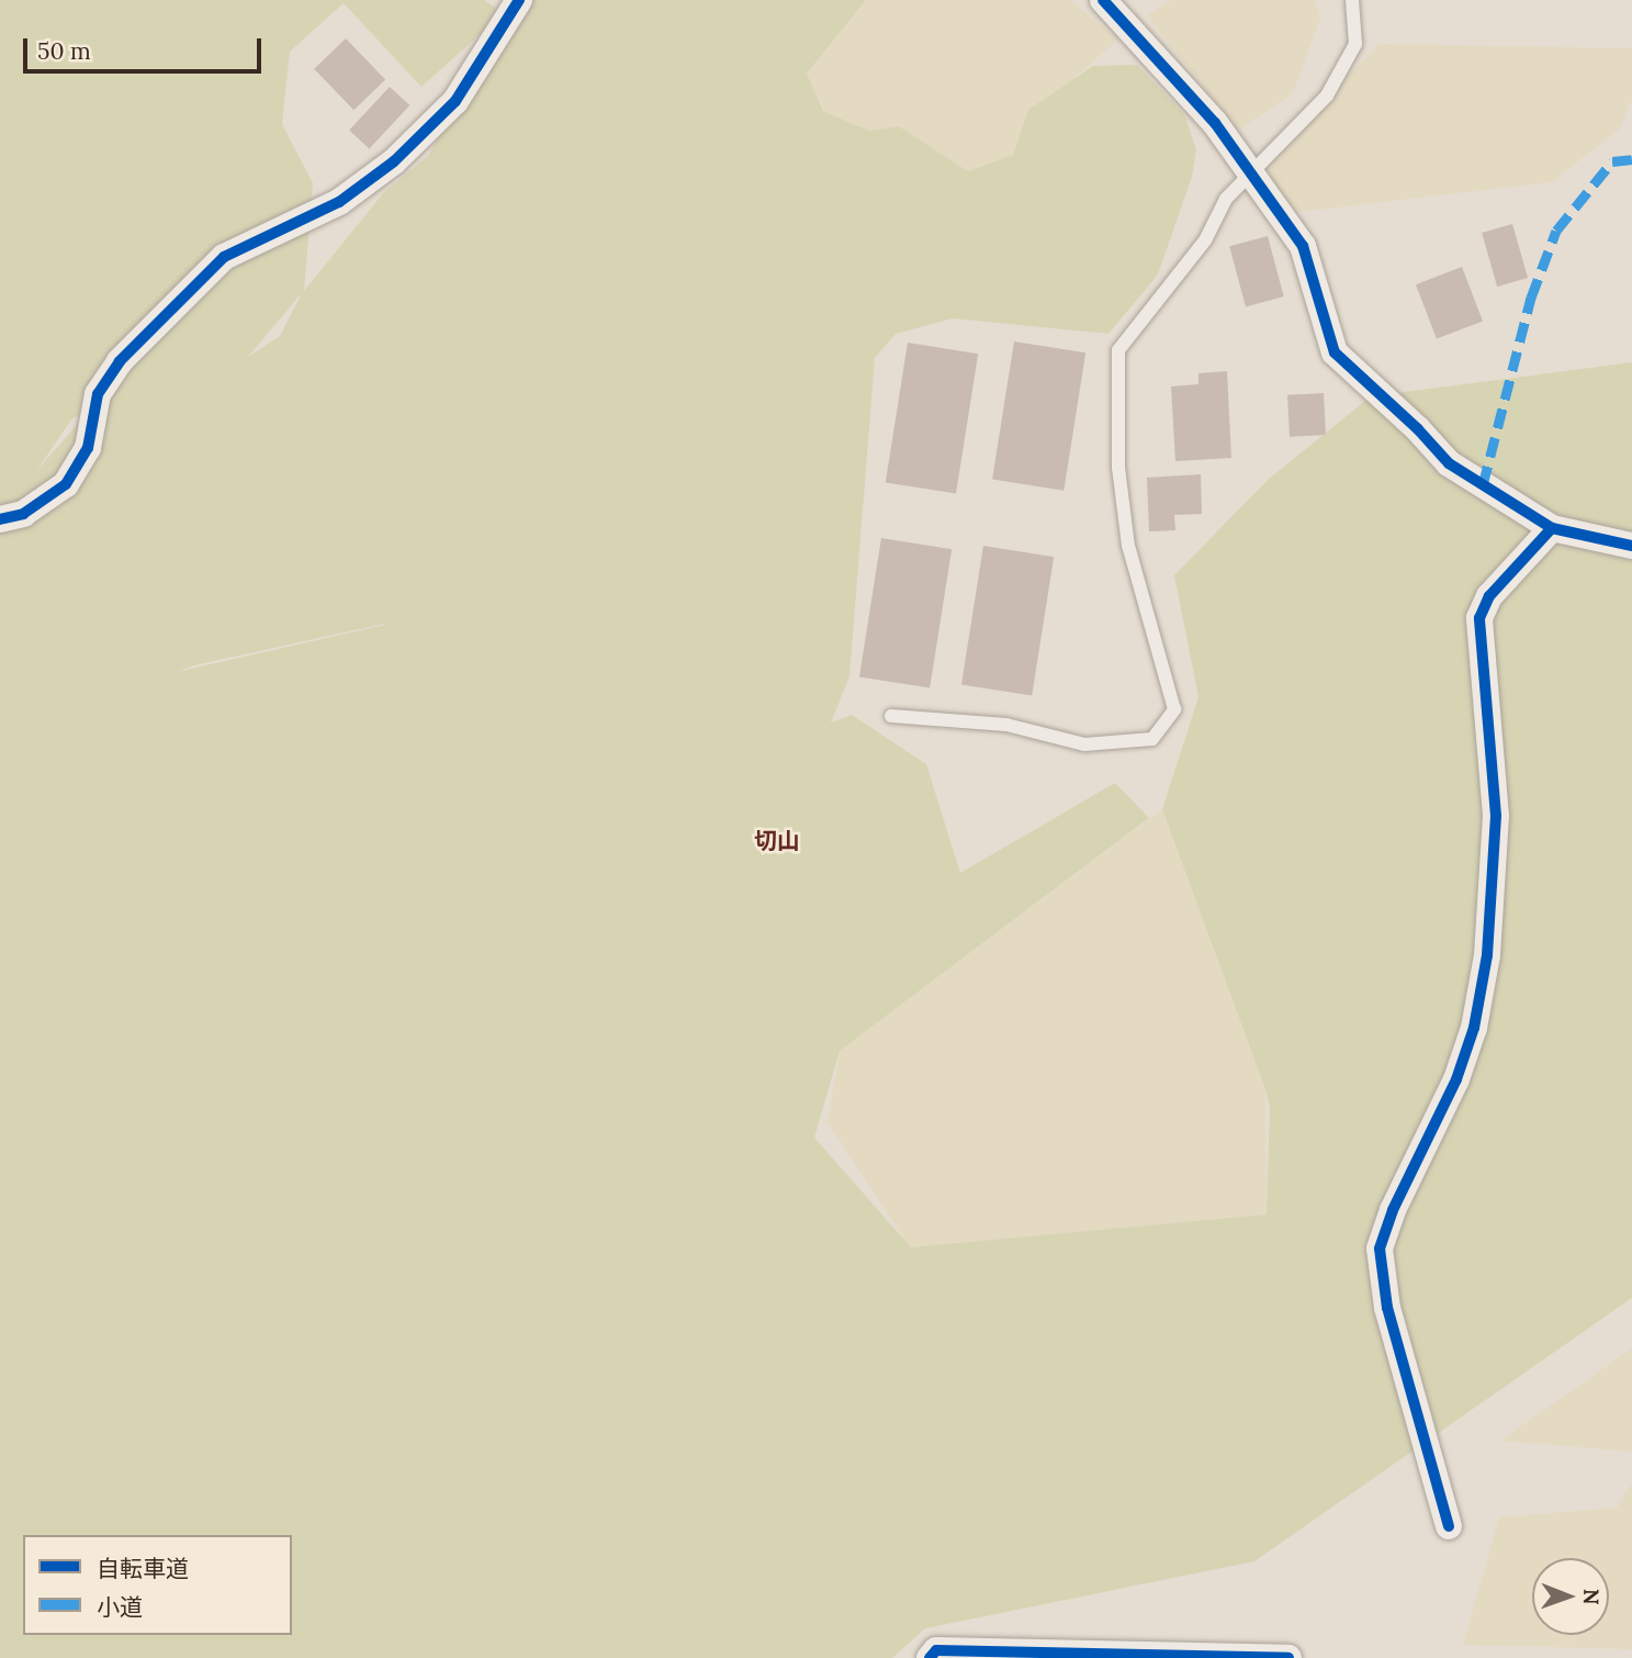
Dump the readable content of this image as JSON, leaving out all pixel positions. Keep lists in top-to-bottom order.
{
  "districts": ["切山"],
  "legend": ["自転車道", "小道"],
  "scale_bar": "50 m",
  "north": "right"
}
